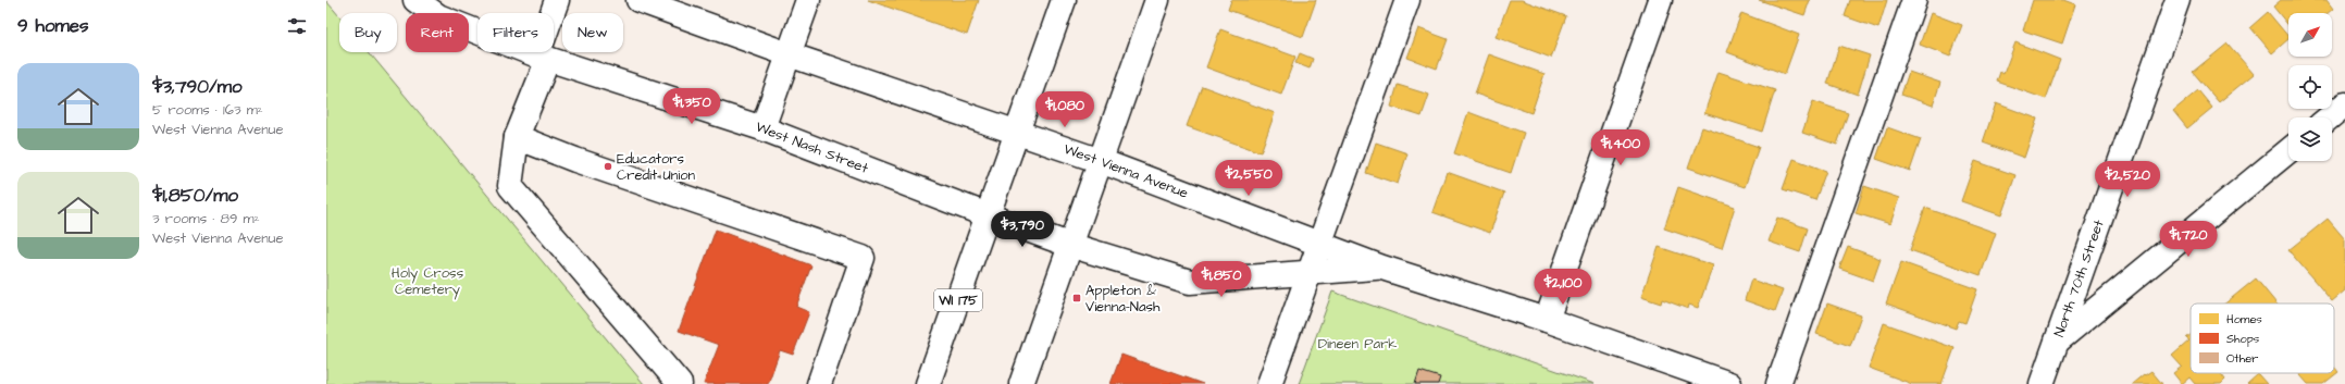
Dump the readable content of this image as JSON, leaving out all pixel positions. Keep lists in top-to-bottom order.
{
  "streets": {
    "street": [
      "West Nash Street",
      "West Vienna Avenue",
      "North 70th Street",
      "WI 175"
    ]
  },
  "crossings": [
    ["West Nash Street", "West Vienna Avenue"],
    ["West Nash Street", "WI 175"],
    ["West Vienna Avenue", "WI 175"]
  ],
  "parks": ["Holy Cross Cemetery", "Dineen Park"],
  "places": {
    "other": ["Educators Credit Union"],
    "transit": ["Appleton & Vienna-Nash"]
  },
  "legend": ["Homes", "Shops", "Other"],
  "north": "top right",
  "page": {
    "heading": "9 homes",
    "chip": [
      "Buy",
      "Rent",
      "Filters",
      "New"
    ],
    "list": [
      {
        "name": "$3,790/mo",
        "note": "5 rooms · 163 m² · West Vienna Avenue"
      },
      {
        "name": "$1,850/mo",
        "note": "3 rooms · 89 m² · West Vienna Avenue"
      }
    ],
    "price": [
      "$1,350",
      "$1,080",
      "$1,400",
      "$2,550",
      "$2,520",
      "$3,790",
      "$1,720",
      "$1,850",
      "$2,100"
    ]
  }
}
